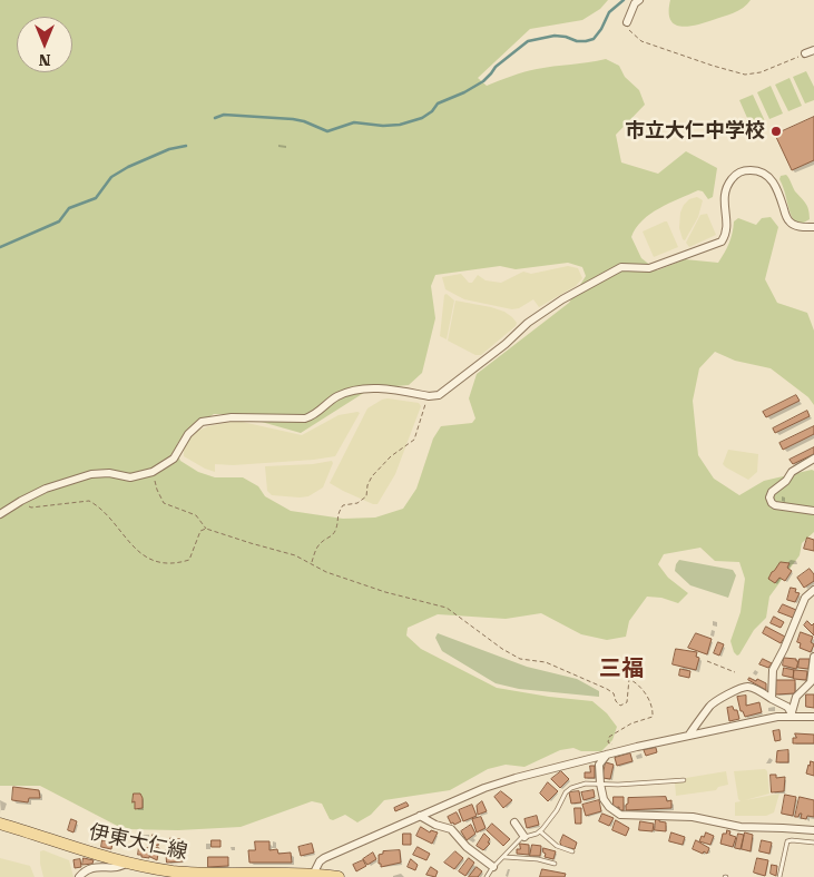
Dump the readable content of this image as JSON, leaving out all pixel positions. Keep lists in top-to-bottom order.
{
  "streets": {
    "main road": ["伊東大仁線"]
  },
  "districts": ["三福"],
  "places": ["市立大仁中学校"],
  "north": "bottom"
}
